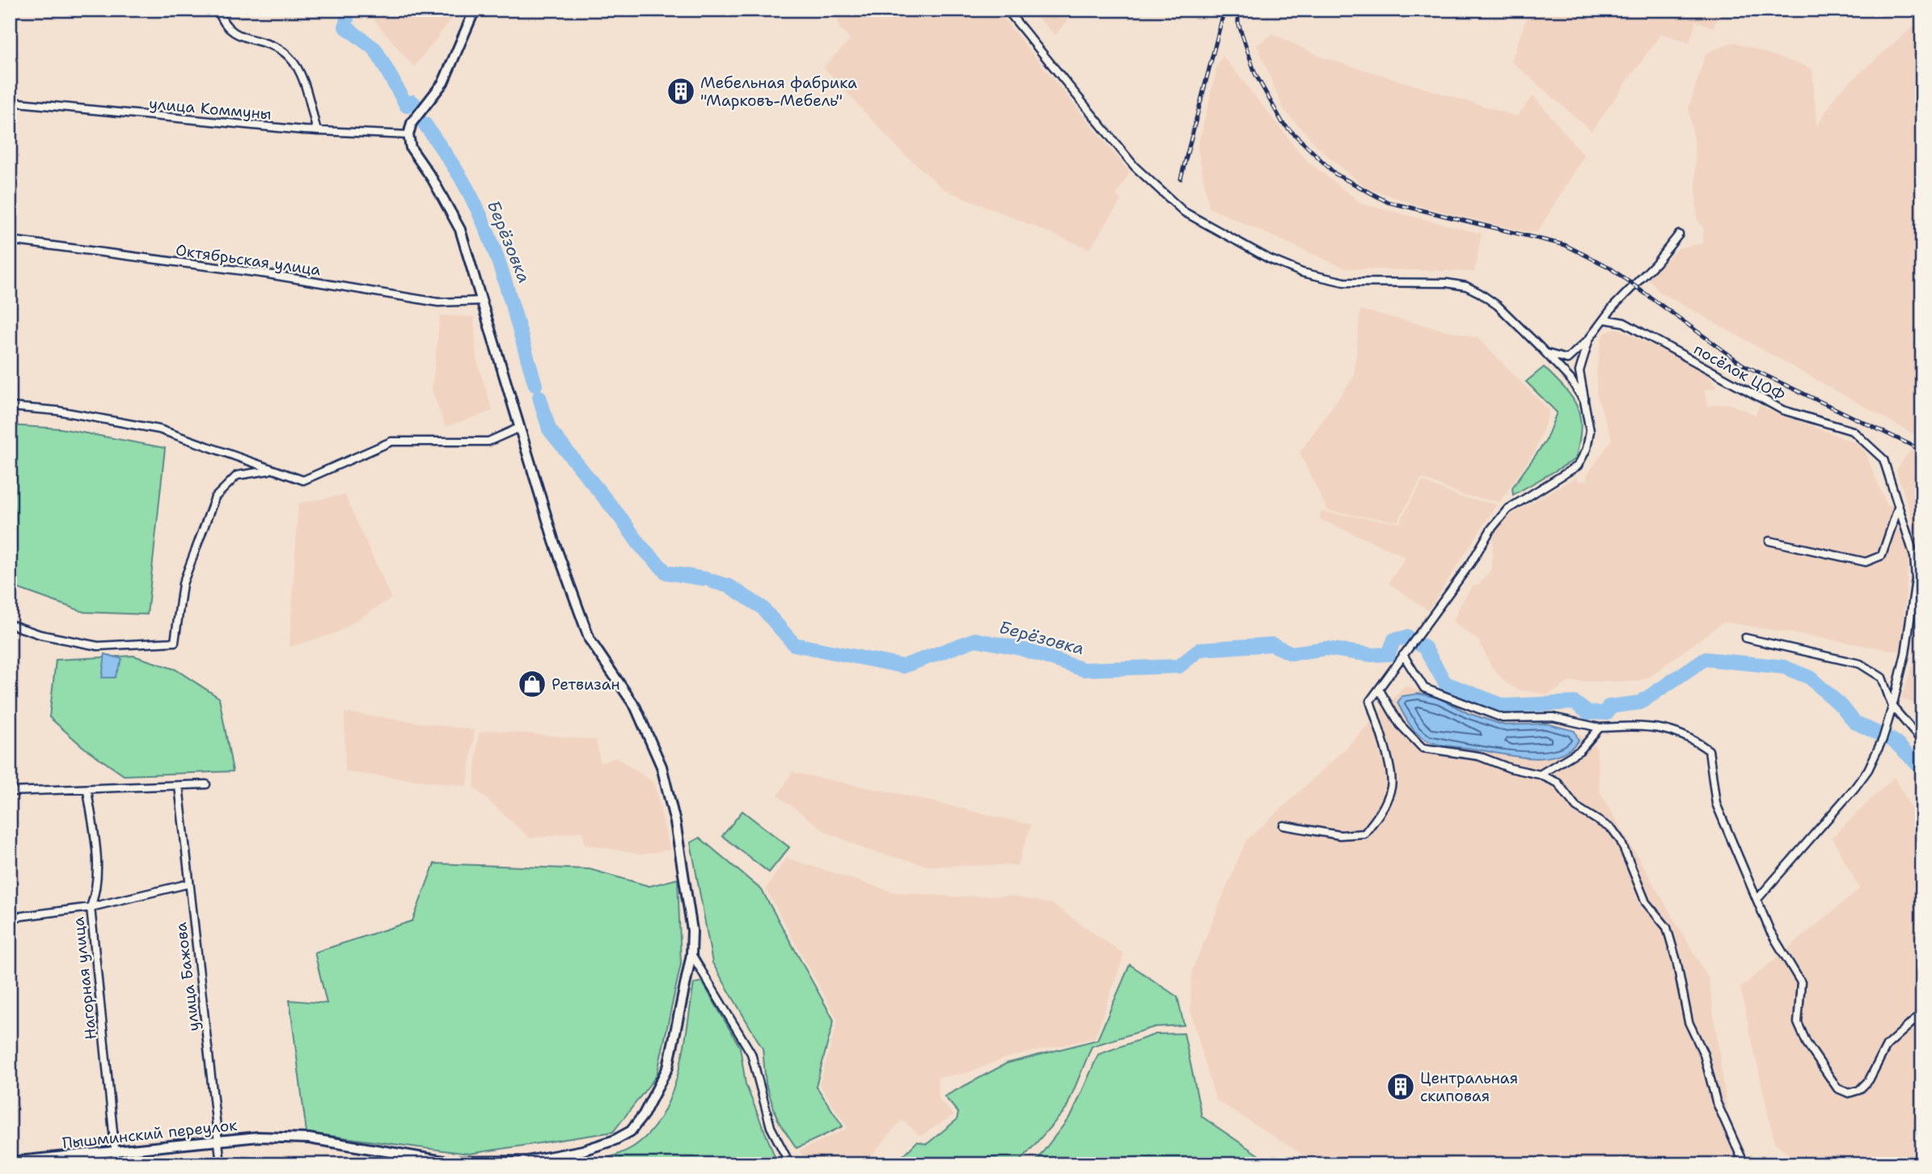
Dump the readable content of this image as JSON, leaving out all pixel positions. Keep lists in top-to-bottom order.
{
  "streets": {
    "street": [
      "улица Коммуны",
      "Октябрьская улица",
      "посёлок ЦОФ",
      "улица Бажова",
      "Нагорная улица",
      "Пышминский переулок"
    ]
  },
  "crossings": [
    ["улица Коммуны", "Пышминский переулок"],
    ["Октябрьская улица", "Пышминский переулок"],
    ["улица Бажова", "Пышминский переулок"],
    ["Нагорная улица", "Пышминский переулок"]
  ],
  "water": ["Берёзовка"],
  "places": {
    "building": ["Мебельная фабрика \"Марковъ-Мебель\"", "Центральная скиповая"],
    "shop": ["Ретвизан"]
  }
}
